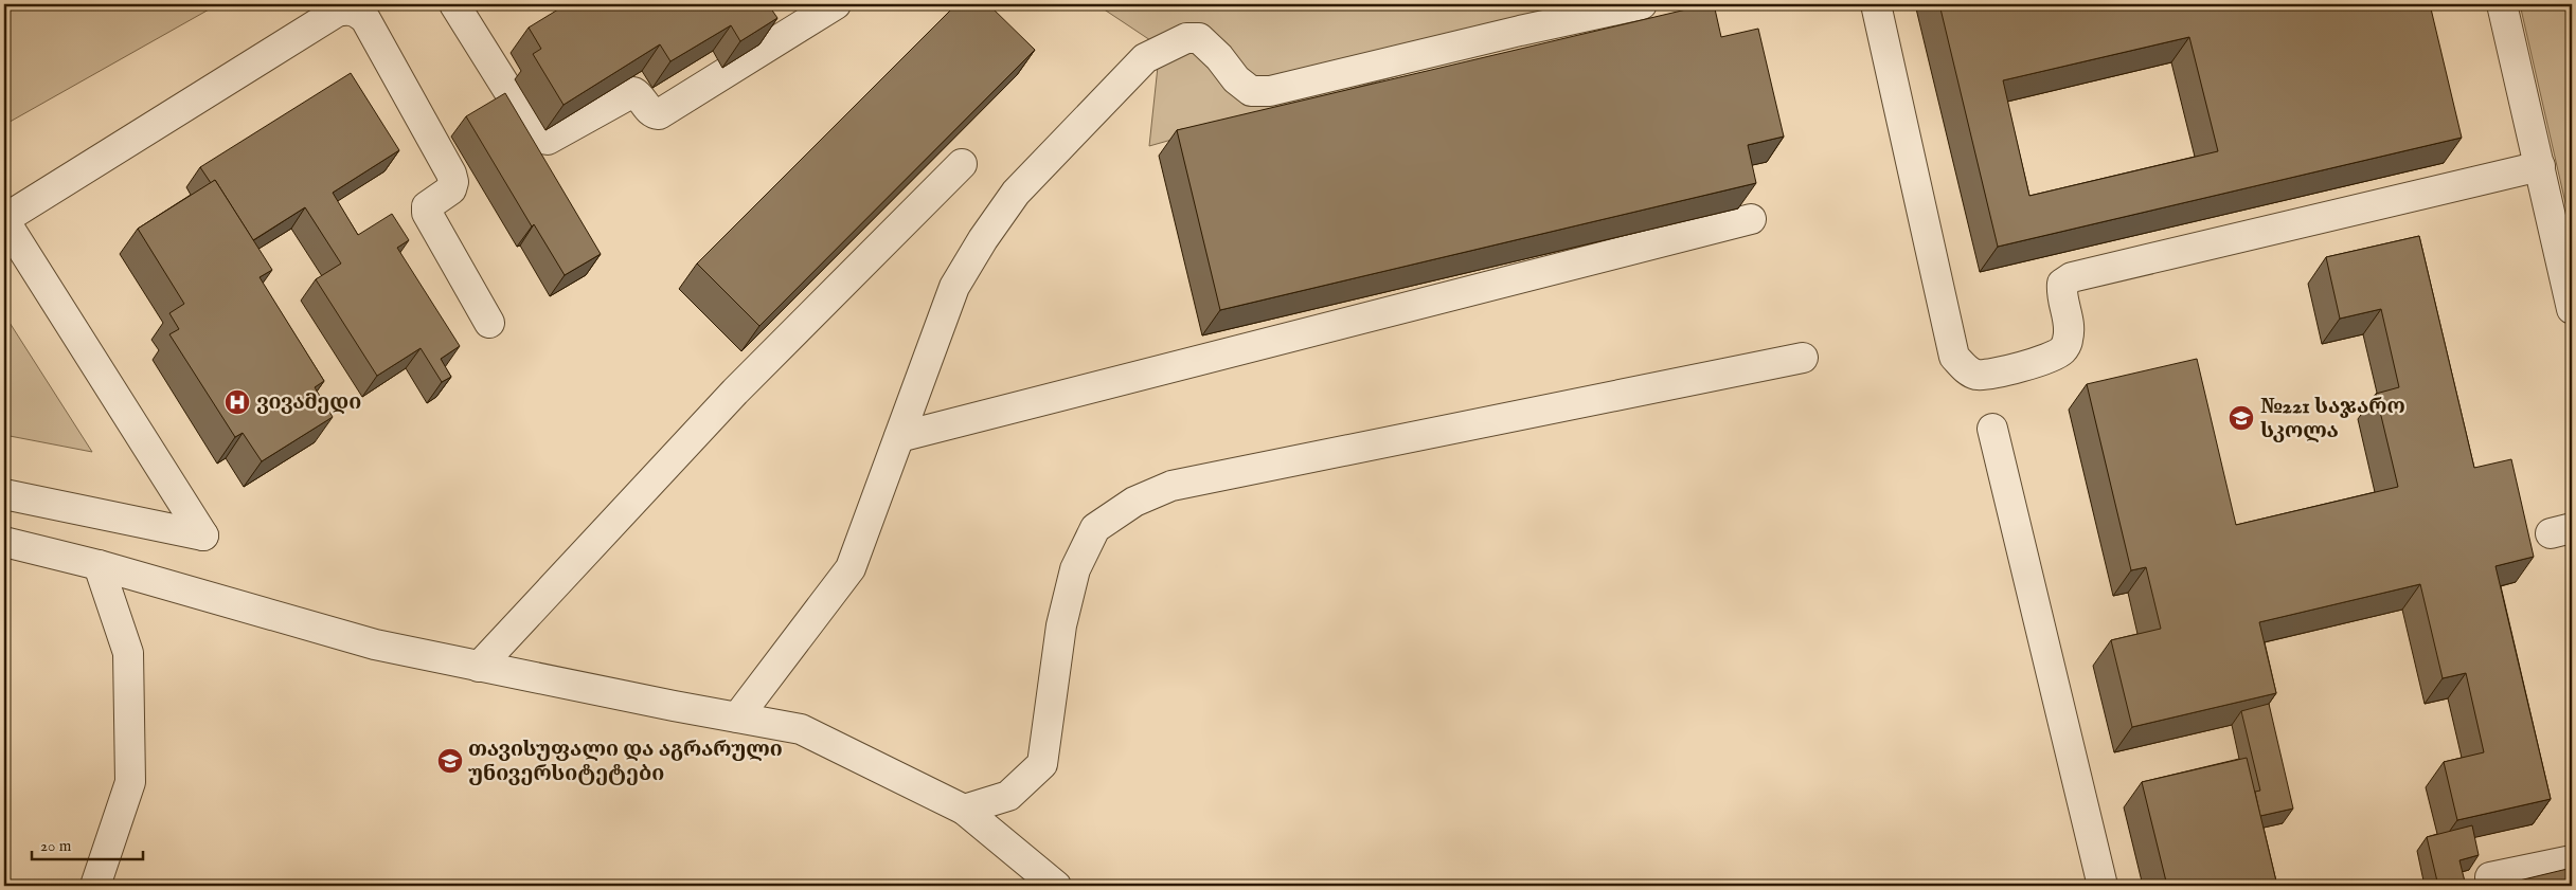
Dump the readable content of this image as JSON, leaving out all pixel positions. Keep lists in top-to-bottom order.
{
  "places": {
    "hospital": ["ვივამედი"],
    "school or university": ["№221 საჯარო სკოლა", "თავისუფალი და აგრარული უნივერსიტეტები"]
  },
  "scale_bar": "20 m"
}
